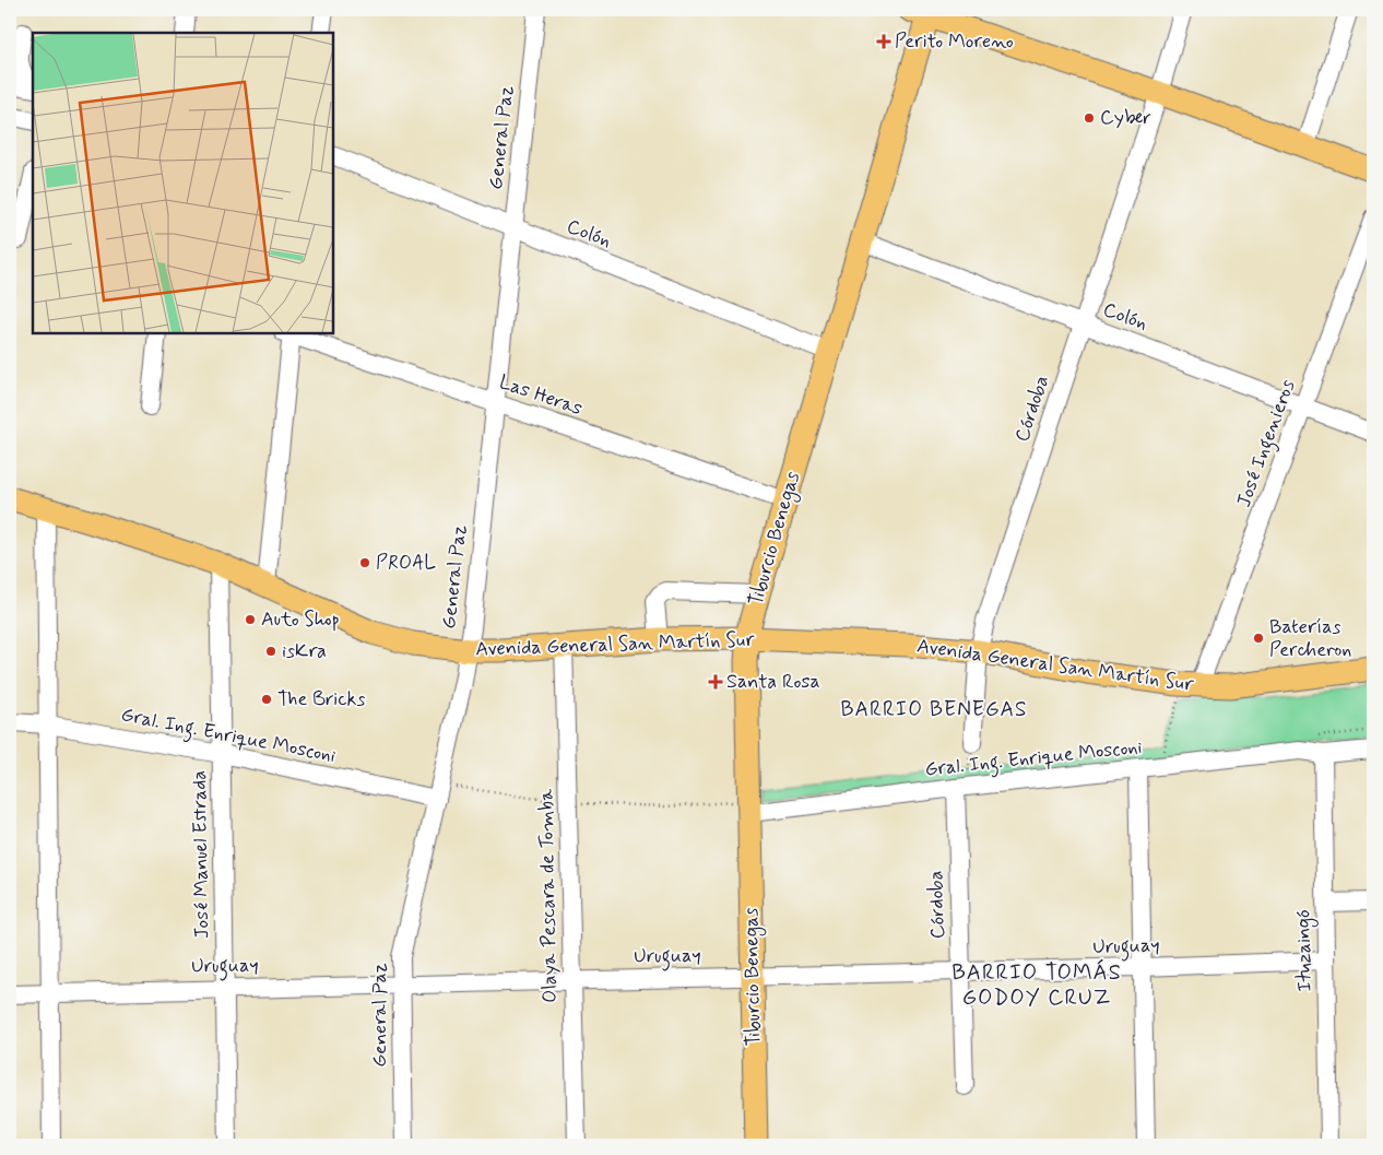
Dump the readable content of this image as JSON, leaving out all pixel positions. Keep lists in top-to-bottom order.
{
  "streets": {
    "main road": ["Tiburcio Benegas", "Avenida General San Martín Sur"],
    "street": [
      "General Paz",
      "Colón",
      "Las Heras",
      "Córdoba",
      "José Ingenieros",
      "Gral. Ing. Enrique Mosconi",
      "José Manuel Estrada",
      "Olaya Pescara de Tomba",
      "Uruguay",
      "Ituzaingó"
    ]
  },
  "crossings": [
    ["General Paz", "Colón"],
    ["General Paz", "Las Heras"],
    ["General Paz", "Avenida General San Martín Sur"],
    ["General Paz", "Gral. Ing. Enrique Mosconi"],
    ["General Paz", "Uruguay"],
    ["Colón", "Córdoba"],
    ["Colón", "José Ingenieros"],
    ["Colón", "Tiburcio Benegas"],
    ["Las Heras", "Tiburcio Benegas"],
    ["Córdoba", "Avenida General San Martín Sur"],
    ["Córdoba", "Gral. Ing. Enrique Mosconi"],
    ["Córdoba", "Uruguay"],
    ["José Ingenieros", "Avenida General San Martín Sur"],
    ["Tiburcio Benegas", "Avenida General San Martín Sur"],
    ["Tiburcio Benegas", "Gral. Ing. Enrique Mosconi"],
    ["Tiburcio Benegas", "Uruguay"],
    ["Avenida General San Martín Sur", "José Manuel Estrada"],
    ["Avenida General San Martín Sur", "Olaya Pescara de Tomba"],
    ["Gral. Ing. Enrique Mosconi", "José Manuel Estrada"],
    ["Gral. Ing. Enrique Mosconi", "Ituzaingó"],
    ["José Manuel Estrada", "Uruguay"],
    ["Olaya Pescara de Tomba", "Uruguay"],
    ["Uruguay", "Ituzaingó"]
  ],
  "districts": ["BARRIO BENEGAS", "BARRIO TOMÁS GODOY CRUZ"],
  "places": {
    "health": ["Perito Moreno", "Santa Rosa"],
    "other": [
      "Cyber",
      "PROAL",
      "Auto Shop",
      "Baterías Percheron",
      "isKra",
      "The Bricks"
    ]
  }
}
